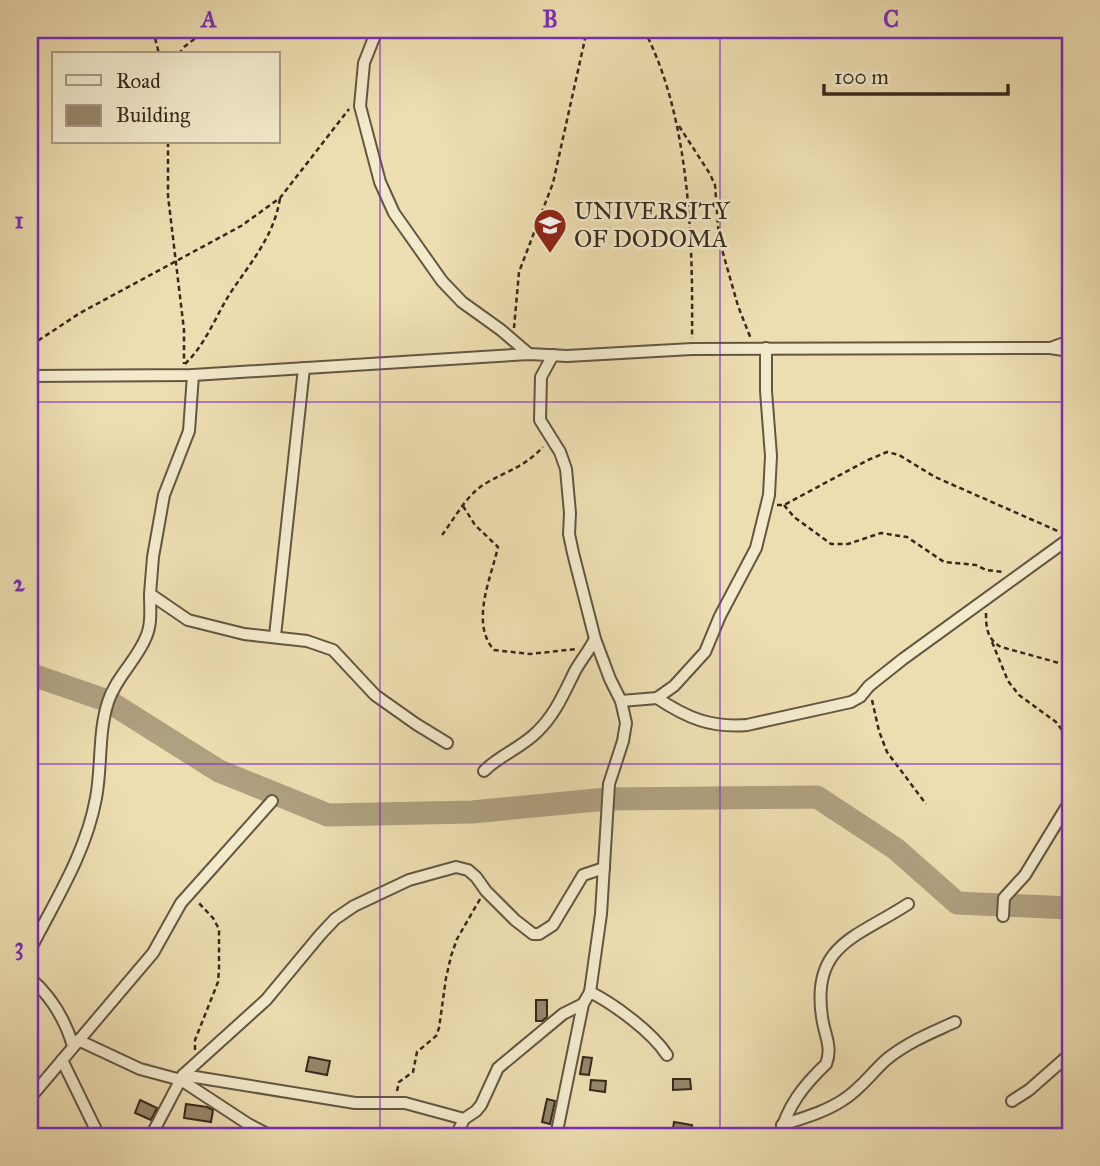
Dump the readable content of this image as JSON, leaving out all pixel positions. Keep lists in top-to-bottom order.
{
  "places": {
    "school or university": ["UNIVERSITY OF DODOMA"]
  },
  "legend": ["Road", "Building"],
  "scale_bar": "100 m",
  "grid": {
    "columns": ["A", "B", "C"],
    "rows": ["1", "2", "3"]
  }
}
